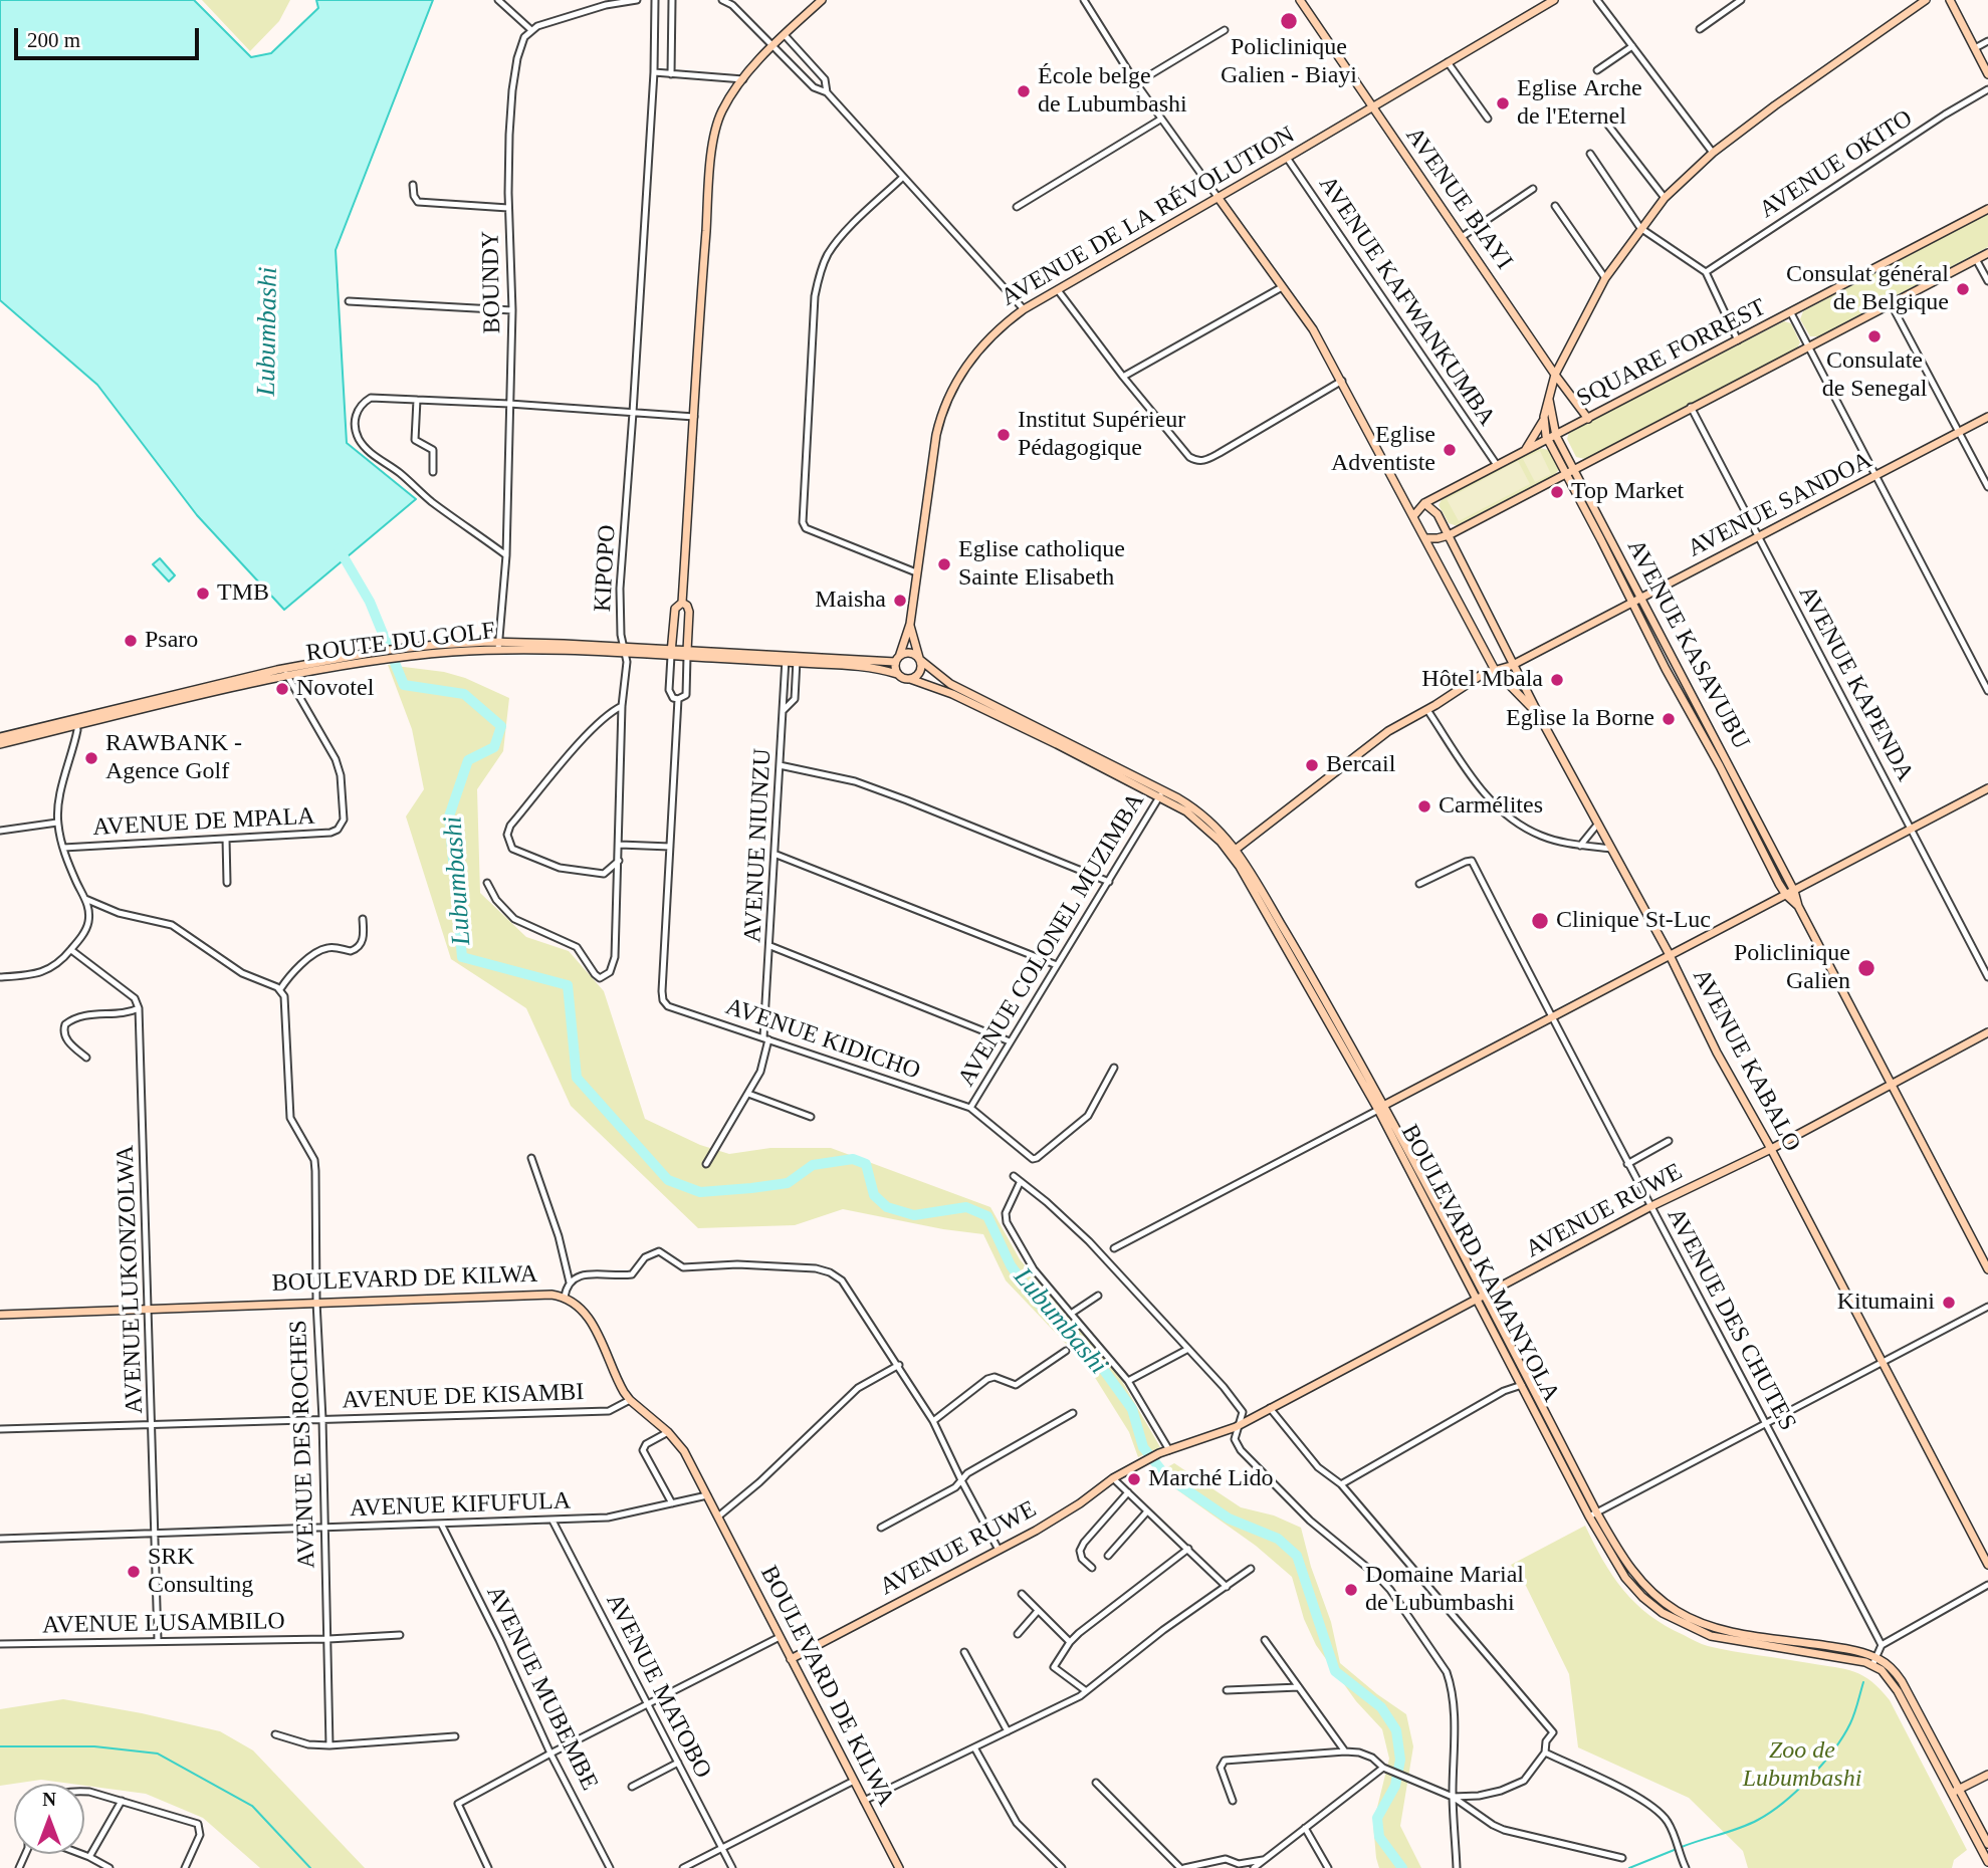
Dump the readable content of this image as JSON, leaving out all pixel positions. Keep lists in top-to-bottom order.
{
  "streets": {
    "street": [
      "AVENUE OKITO",
      "AVENUE BIAYI",
      "AVENUE DE LA RÉVOLUTION",
      "BOUNDY",
      "AVENUE KAFWANKUMBA",
      "SQUARE FORREST",
      "AVENUE SANDOA",
      "KIPOPO",
      "ROUTE DU GOLF",
      "AVENUE KASAVUBU",
      "AVENUE KAPENDA",
      "AVENUE DE MPALA",
      "AVENUE NIUNZU",
      "AVENUE COLONEL MUZIMBA",
      "AVENUE KIDICHO",
      "AVENUE KABALO",
      "AVENUE RUWE",
      "BOULEVARD KAMANYOLA",
      "AVENUE LUKONZOLWA",
      "BOULEVARD DE KILWA",
      "AVENUE DES CHUTES",
      "AVENUE DE KISAMBI",
      "AVENUE DES ROCHES",
      "AVENUE KIFUFULA",
      "AVENUE LUSAMBILO",
      "AVENUE MATOBO",
      "AVENUE MUBEMBE"
    ]
  },
  "crossings": [
    ["AVENUE BIAYI", "AVENUE DE LA RÉVOLUTION"],
    ["AVENUE BIAYI", "SQUARE FORREST"],
    ["AVENUE DE LA RÉVOLUTION", "AVENUE KAFWANKUMBA"],
    ["BOUNDY", "ROUTE DU GOLF"],
    ["AVENUE KAFWANKUMBA", "SQUARE FORREST"],
    ["SQUARE FORREST", "AVENUE KASAVUBU"],
    ["SQUARE FORREST", "AVENUE KABALO"],
    ["AVENUE SANDOA", "AVENUE KASAVUBU"],
    ["AVENUE SANDOA", "AVENUE KAPENDA"],
    ["AVENUE SANDOA", "AVENUE KABALO"],
    ["AVENUE SANDOA", "BOULEVARD KAMANYOLA"],
    ["KIPOPO", "ROUTE DU GOLF"],
    ["ROUTE DU GOLF", "AVENUE DE MPALA"],
    ["ROUTE DU GOLF", "AVENUE NIUNZU"],
    ["ROUTE DU GOLF", "BOULEVARD KAMANYOLA"],
    ["AVENUE KASAVUBU", "AVENUE RUWE"],
    ["AVENUE NIUNZU", "AVENUE KIDICHO"],
    ["AVENUE COLONEL MUZIMBA", "AVENUE KIDICHO"],
    ["AVENUE COLONEL MUZIMBA", "BOULEVARD KAMANYOLA"],
    ["AVENUE KABALO", "AVENUE RUWE"],
    ["AVENUE RUWE", "BOULEVARD KAMANYOLA"],
    ["AVENUE RUWE", "BOULEVARD DE KILWA"],
    ["AVENUE RUWE", "AVENUE DES CHUTES"],
    ["AVENUE LUKONZOLWA", "BOULEVARD DE KILWA"],
    ["AVENUE LUKONZOLWA", "AVENUE DE KISAMBI"],
    ["AVENUE LUKONZOLWA", "AVENUE KIFUFULA"],
    ["AVENUE LUKONZOLWA", "AVENUE LUSAMBILO"],
    ["BOULEVARD DE KILWA", "AVENUE DE KISAMBI"],
    ["BOULEVARD DE KILWA", "AVENUE DES ROCHES"],
    ["BOULEVARD DE KILWA", "AVENUE KIFUFULA"],
    ["AVENUE DE KISAMBI", "AVENUE DES ROCHES"],
    ["AVENUE DES ROCHES", "AVENUE KIFUFULA"],
    ["AVENUE DES ROCHES", "AVENUE LUSAMBILO"],
    ["AVENUE KIFUFULA", "AVENUE MATOBO"],
    ["AVENUE KIFUFULA", "AVENUE MUBEMBE"]
  ],
  "water": ["Lubumbashi"],
  "parks": ["Zoo de Lubumbashi"],
  "places": [
    "Policlinique Galien - Biayi",
    "École belge de Lubumbashi",
    "Eglise Arche de l'Eternel",
    "Consulat général de Belgique",
    "Consulate de Senegal",
    "Institut Supérieur Pédagogique",
    "Eglise Adventiste",
    "Top Market",
    "Eglise catholique Sainte Elisabeth",
    "TMB",
    "Maisha",
    "Psaro",
    "Hôtel Mbala",
    "Novotel",
    "Eglise la Borne",
    "RAWBANK - Agence Golf",
    "Bercail",
    "Carmélites",
    "Clinique St-Luc",
    "Policlinique Galien",
    "Kitumaini",
    "Marché Lido",
    "SRK Consulting",
    "Domaine Marial de Lubumbashi"
  ],
  "scale_bar": "200 m",
  "north": "top"
}
